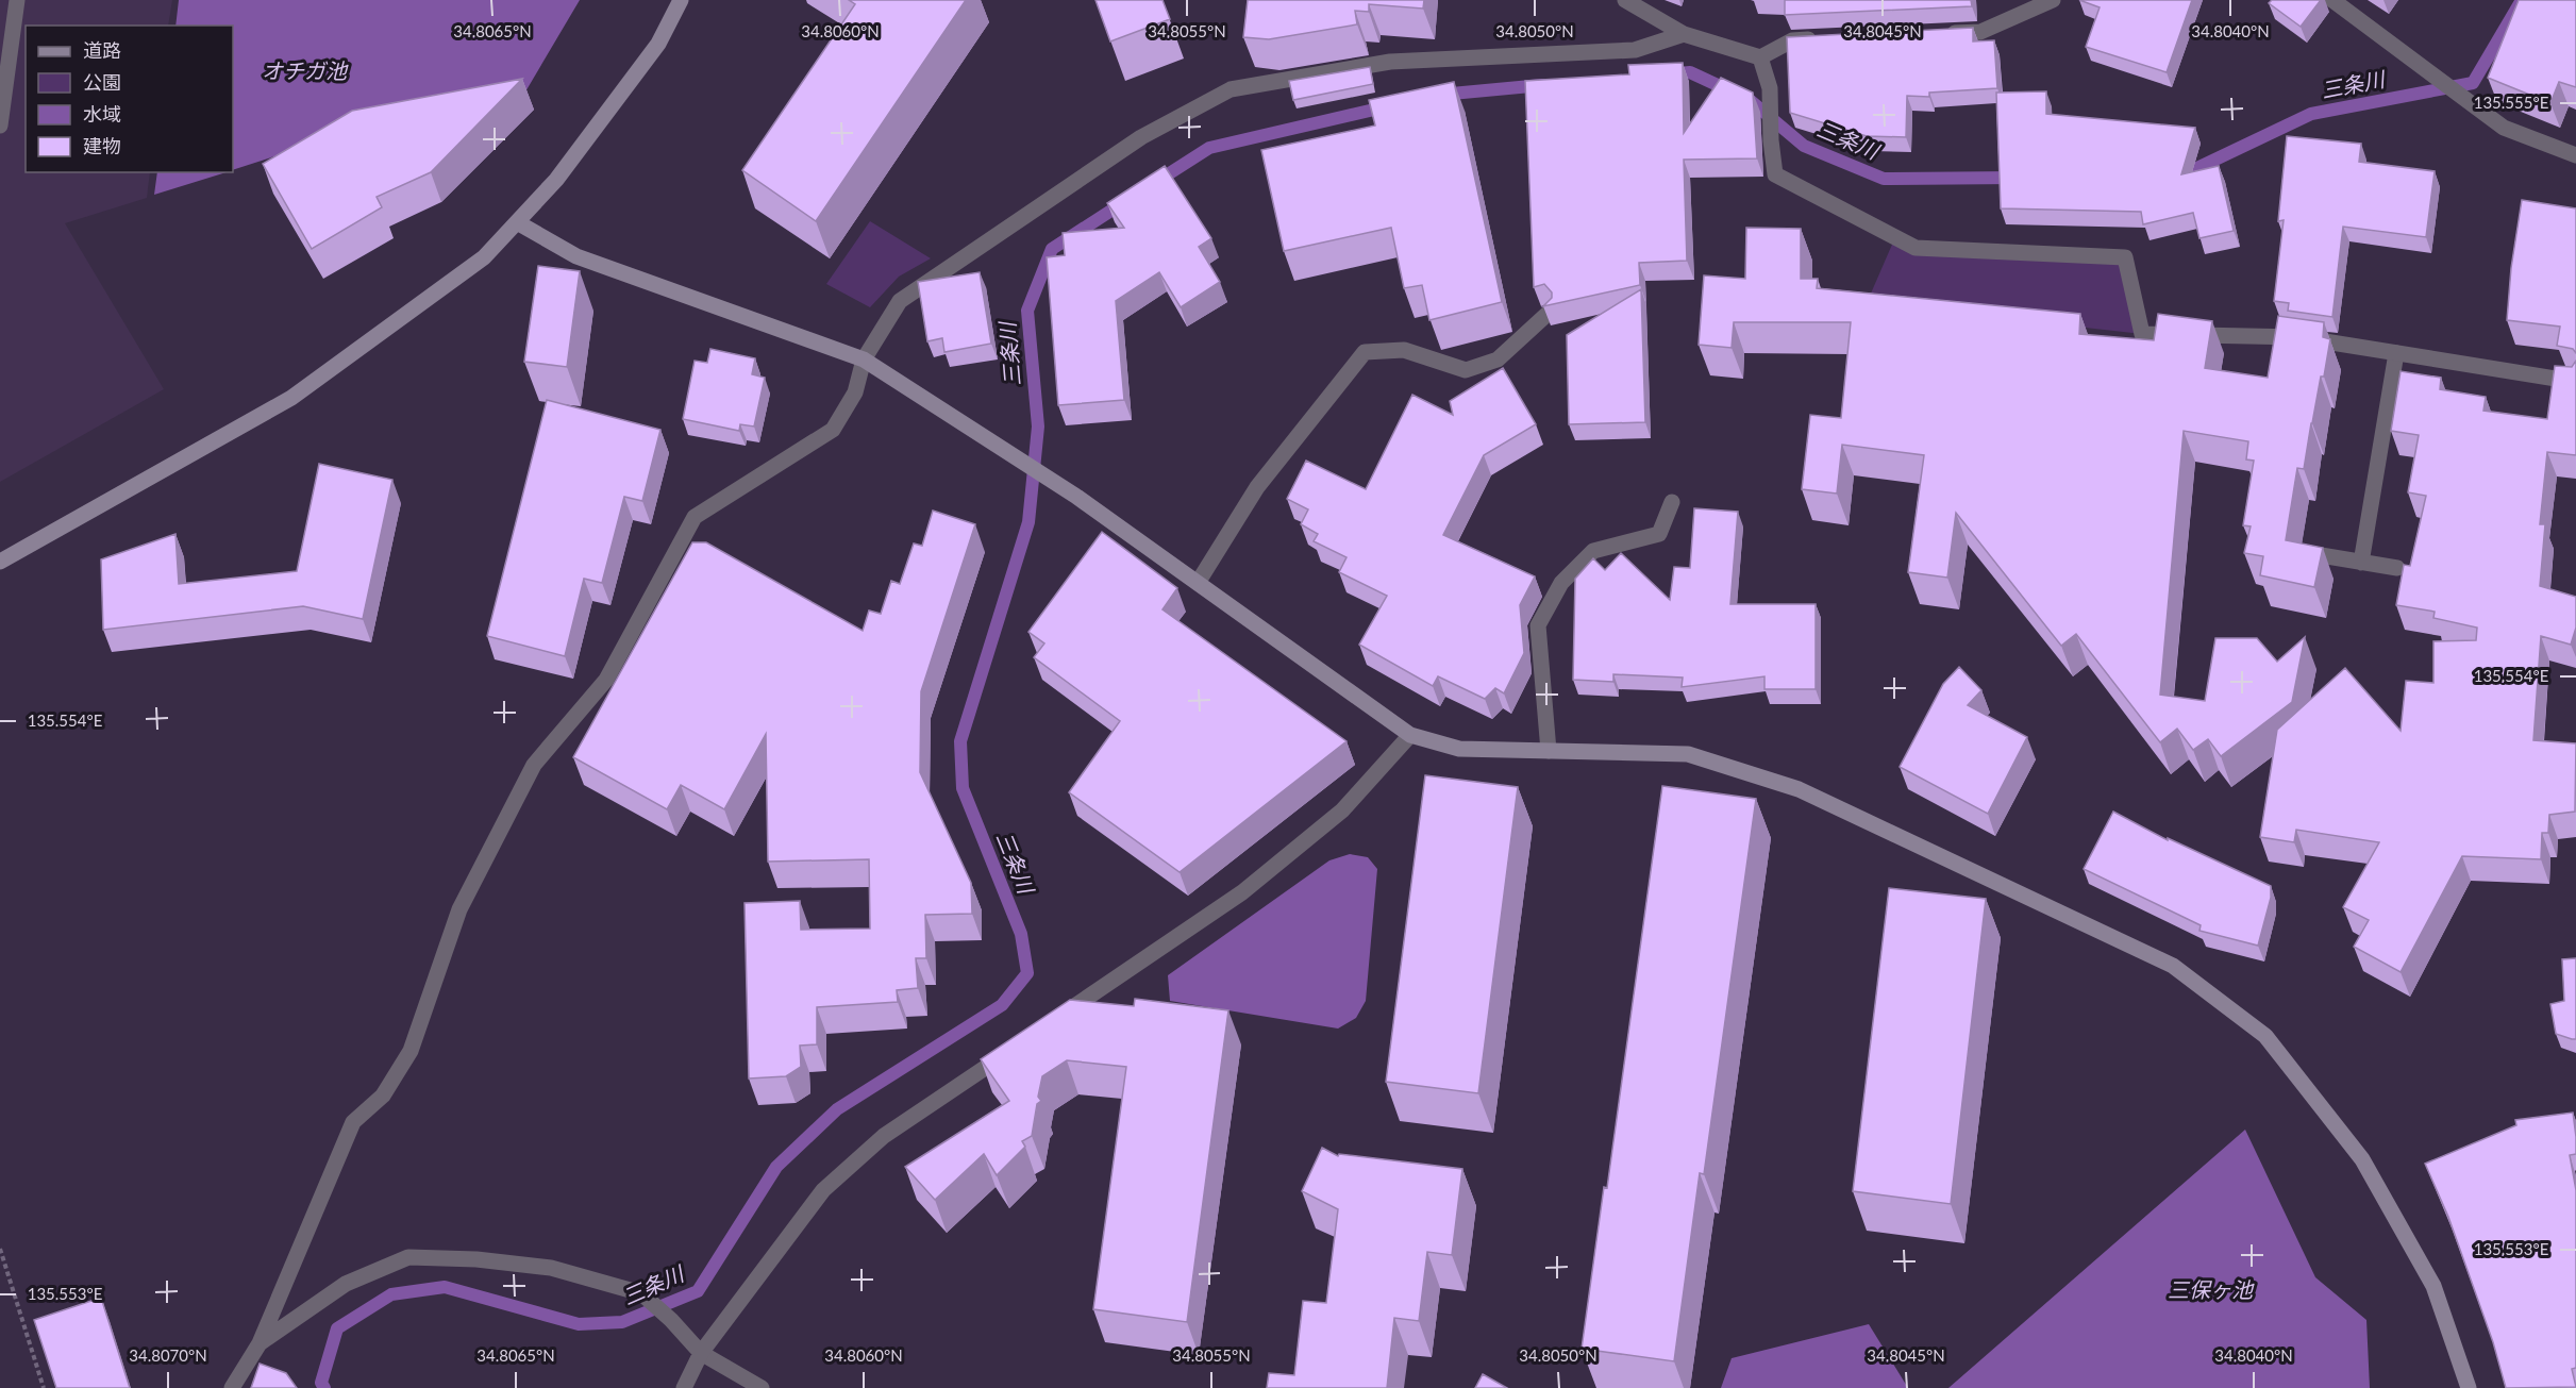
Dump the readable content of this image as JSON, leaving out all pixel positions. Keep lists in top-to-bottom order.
{
  "water": ["オチガ池", "三条川", "三保ヶ池"],
  "legend": [
    "道路",
    "公園",
    "水域",
    "建物"
  ],
  "coordinates": [
    "34.8065°N",
    "34.8060°N",
    "34.8055°N",
    "34.8050°N",
    "34.8045°N",
    "34.8040°N",
    "135.555°E",
    "135.554°E",
    "135.553°E",
    "34.8070°N"
  ]
}
